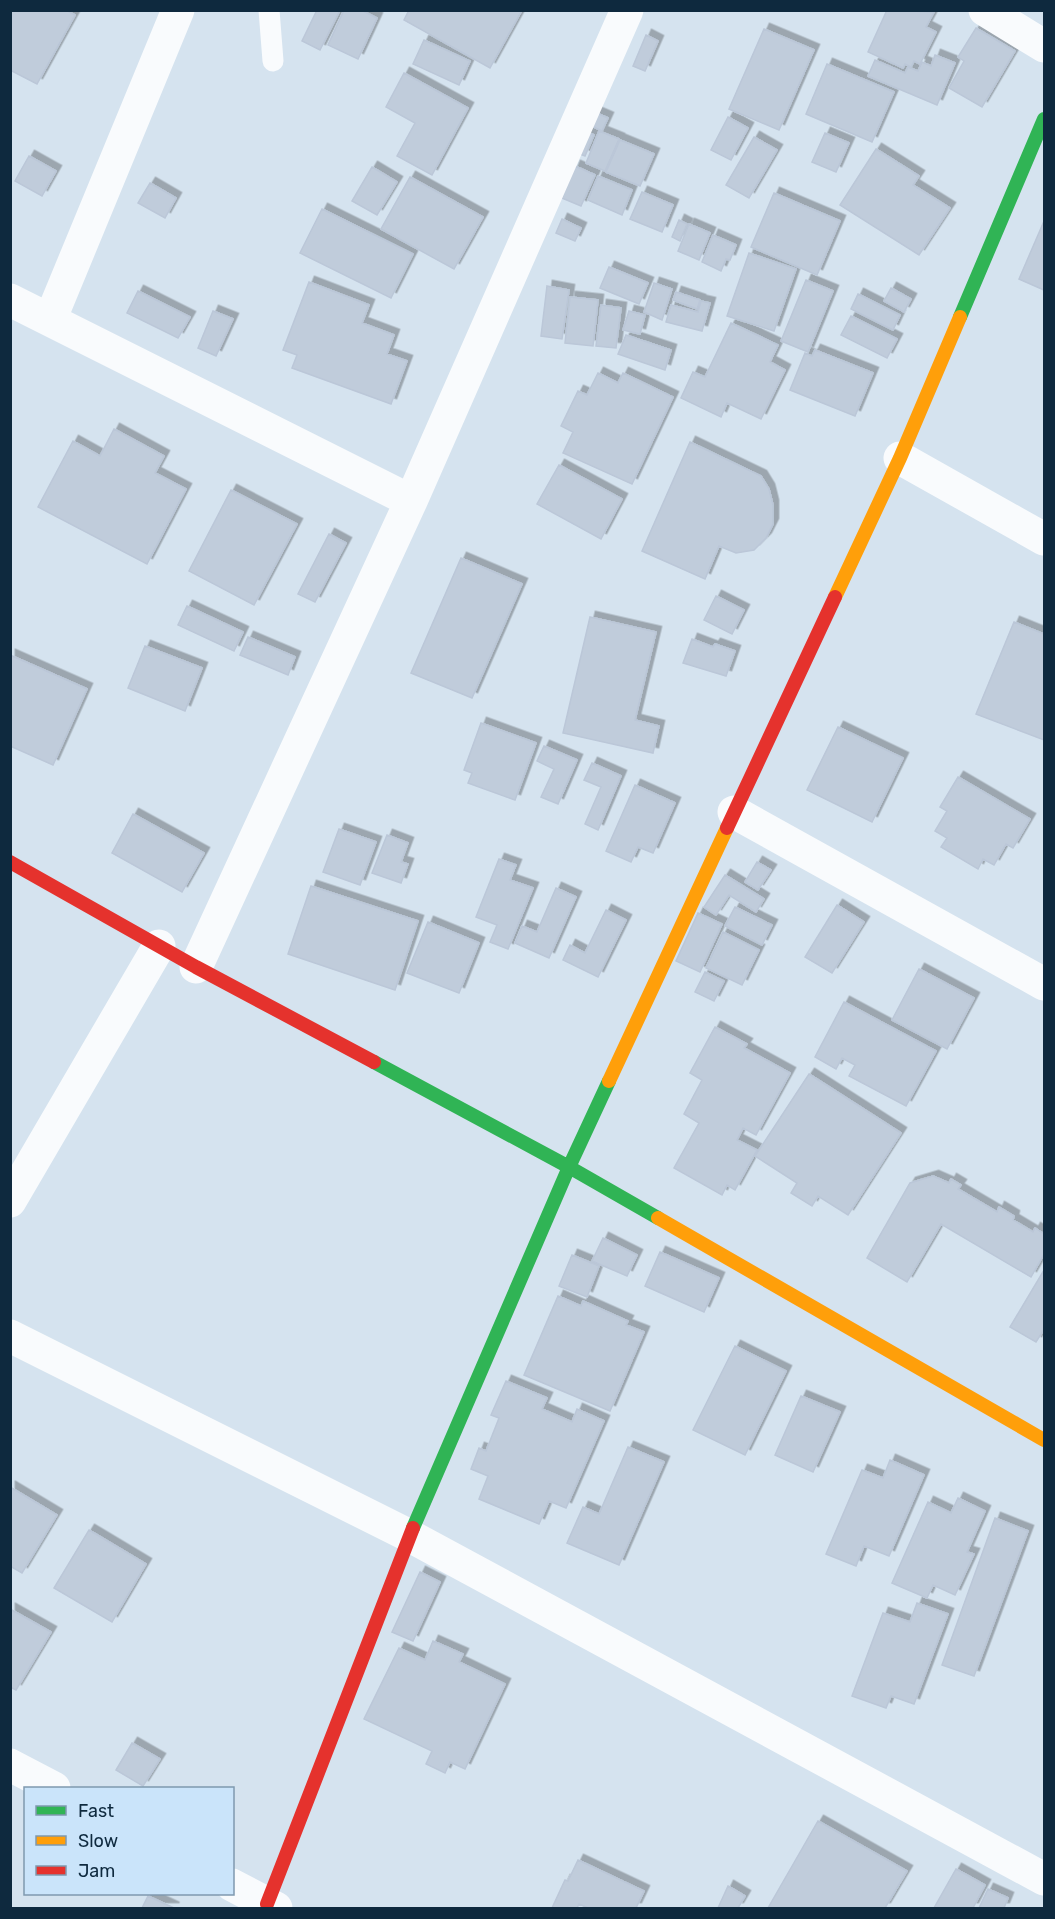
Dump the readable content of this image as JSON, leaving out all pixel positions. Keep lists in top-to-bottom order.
{
  "legend": ["Fast", "Slow", "Jam"]
}
